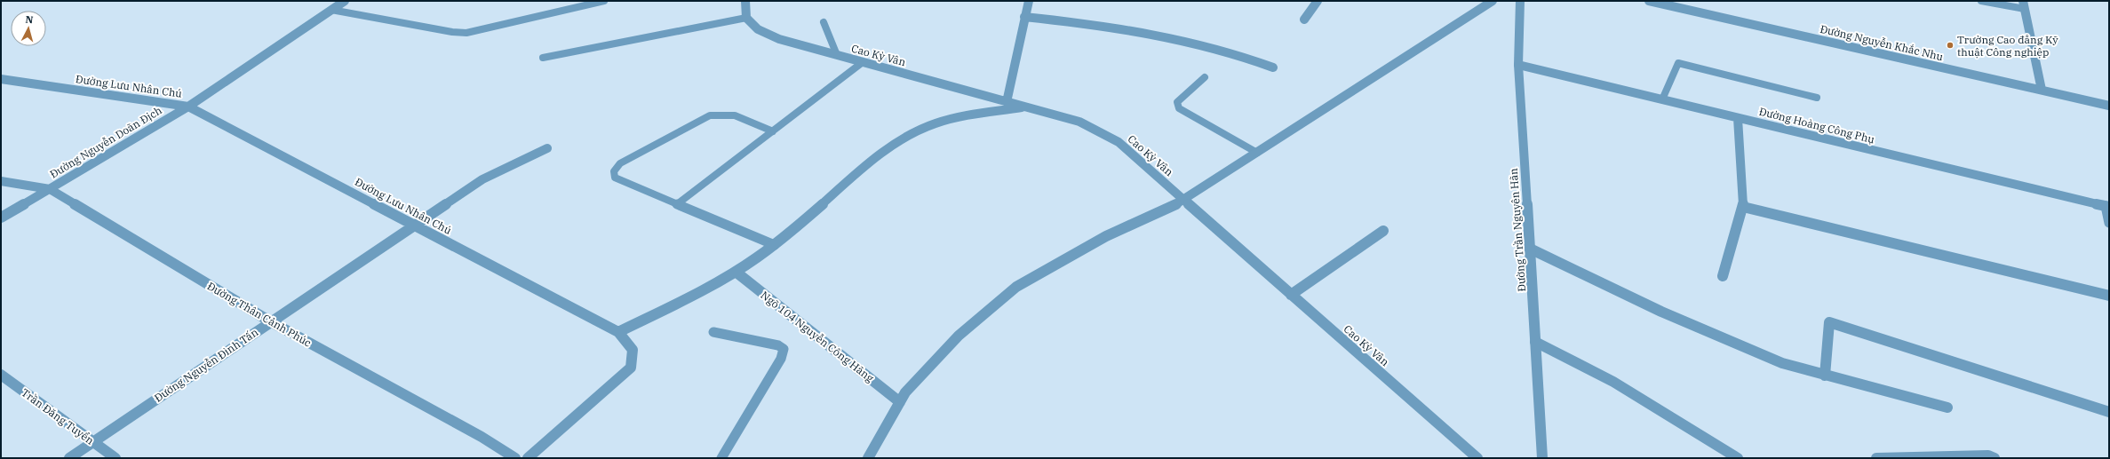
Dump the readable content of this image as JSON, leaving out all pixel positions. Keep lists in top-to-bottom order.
{
  "streets": {
    "street": [
      "Đường Nguyễn Khắc Nhu",
      "Cao Kỳ Vân",
      "Đường Lưu Nhân Chú",
      "Đường Hoàng Công Phụ",
      "Đường Nguyễn Doãn Địch",
      "Đường Trần Nguyên Hãn",
      "Đường Thân Cảnh Phúc",
      "Ngõ 104 Nguyễn Công Hãng",
      "Đường Nguyễn Đình Tấn",
      "Trần Đăng Tuyển"
    ]
  },
  "crossings": [
    ["Đường Lưu Nhân Chú", "Đường Nguyễn Doãn Địch"],
    ["Đường Lưu Nhân Chú", "Đường Nguyễn Đình Tấn"],
    ["Đường Hoàng Công Phụ", "Đường Trần Nguyên Hãn"],
    ["Đường Nguyễn Doãn Địch", "Đường Thân Cảnh Phúc"],
    ["Đường Thân Cảnh Phúc", "Đường Nguyễn Đình Tấn"],
    ["Đường Nguyễn Đình Tấn", "Trần Đăng Tuyển"]
  ],
  "places": ["Trường Cao đẳng Kỹ thuật Công nghiệp"],
  "north": "top"
}
